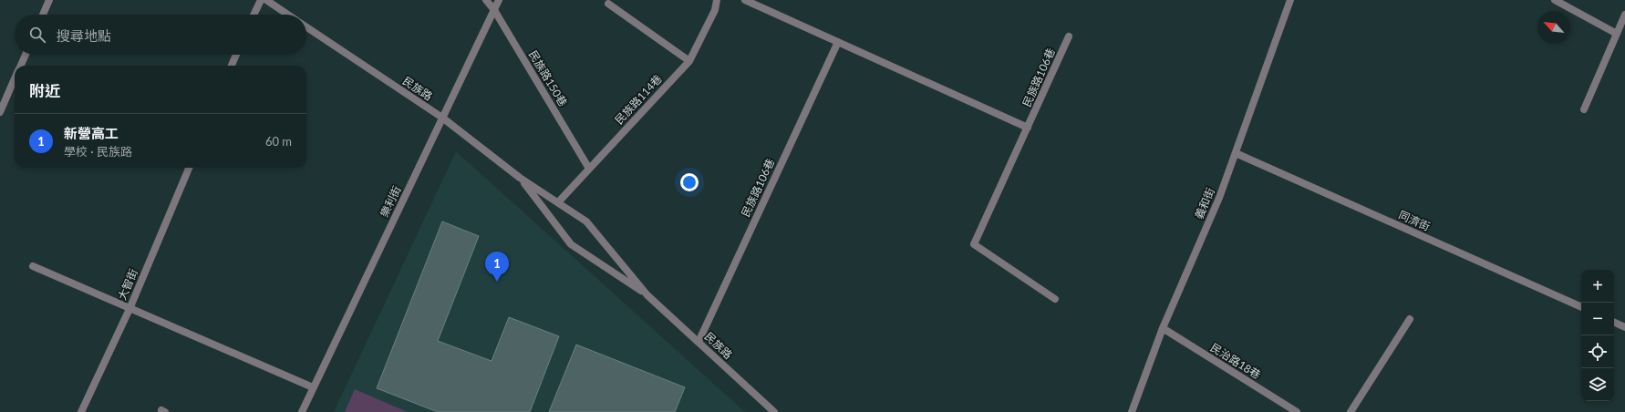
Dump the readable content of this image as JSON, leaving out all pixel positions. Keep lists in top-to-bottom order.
{
  "streets": {
    "street": [
      "民族路106巷",
      "民族路150巷",
      "民族路",
      "民族路114巷",
      "樂利街",
      "義和街",
      "同濟街",
      "大智街",
      "民治路18巷"
    ]
  },
  "crossings": [
    ["民族路106巷", "民族路"],
    ["民族路150巷", "民族路114巷"],
    ["民族路150巷", "樂利街"],
    ["民族路", "民族路114巷"],
    ["民族路", "樂利街"],
    ["義和街", "同濟街"],
    ["義和街", "民治路18巷"]
  ],
  "north": "top left",
  "page": {
    "search": "搜尋地點",
    "heading": "附近",
    "list": [
      {
        "mark": "1",
        "name": "新營高工",
        "note": "學校 · 民族路",
        "value": "60 m"
      }
    ],
    "pins": "1",
    "map_buttons": ["+", "−"]
  }
}
